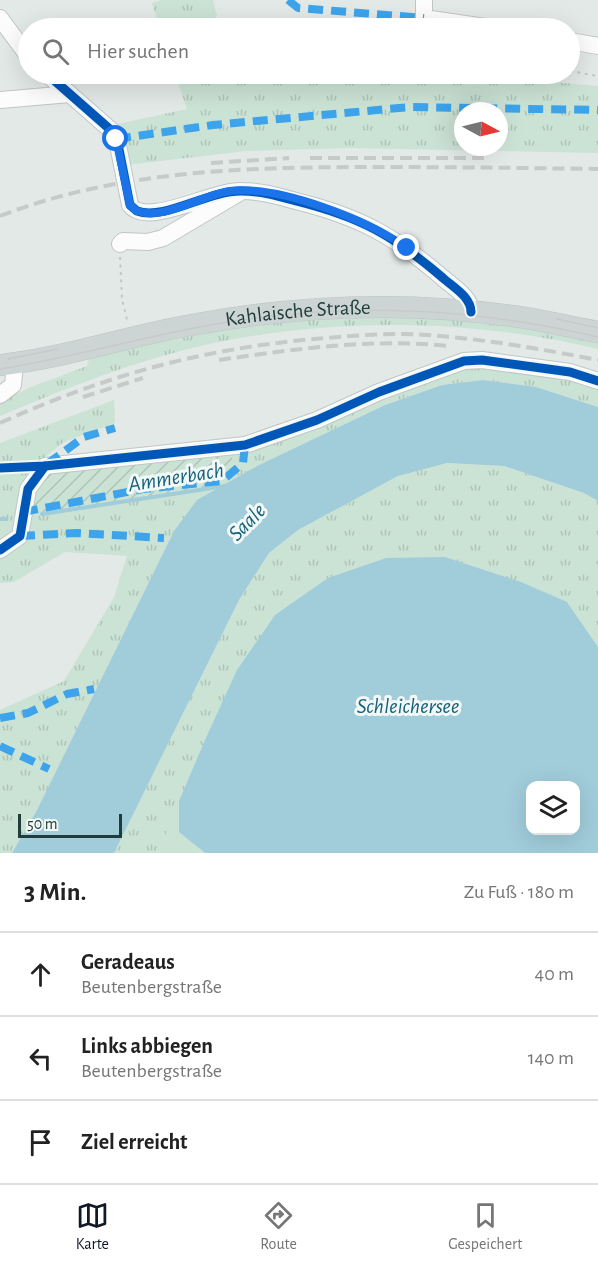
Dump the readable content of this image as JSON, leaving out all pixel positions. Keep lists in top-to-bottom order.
{
  "streets": {
    "main road": ["Kahlaische Straße"]
  },
  "water": ["Ammerbach", "Saale", "Schleichersee"],
  "scale_bar": "50 m",
  "north": "right",
  "page": {
    "search": "Hier suchen",
    "scale": "50 m",
    "heading": ["3 Min.", "Zu Fuß · 180 m"],
    "list": [
      ["Geradeaus", "Beutenbergstraße", "40 m"],
      ["Links abbiegen", "Beutenbergstraße", "140 m"],
      "Ziel erreicht"
    ],
    "nav": ["Karte", "Route", "Gespeichert"]
  }
}
